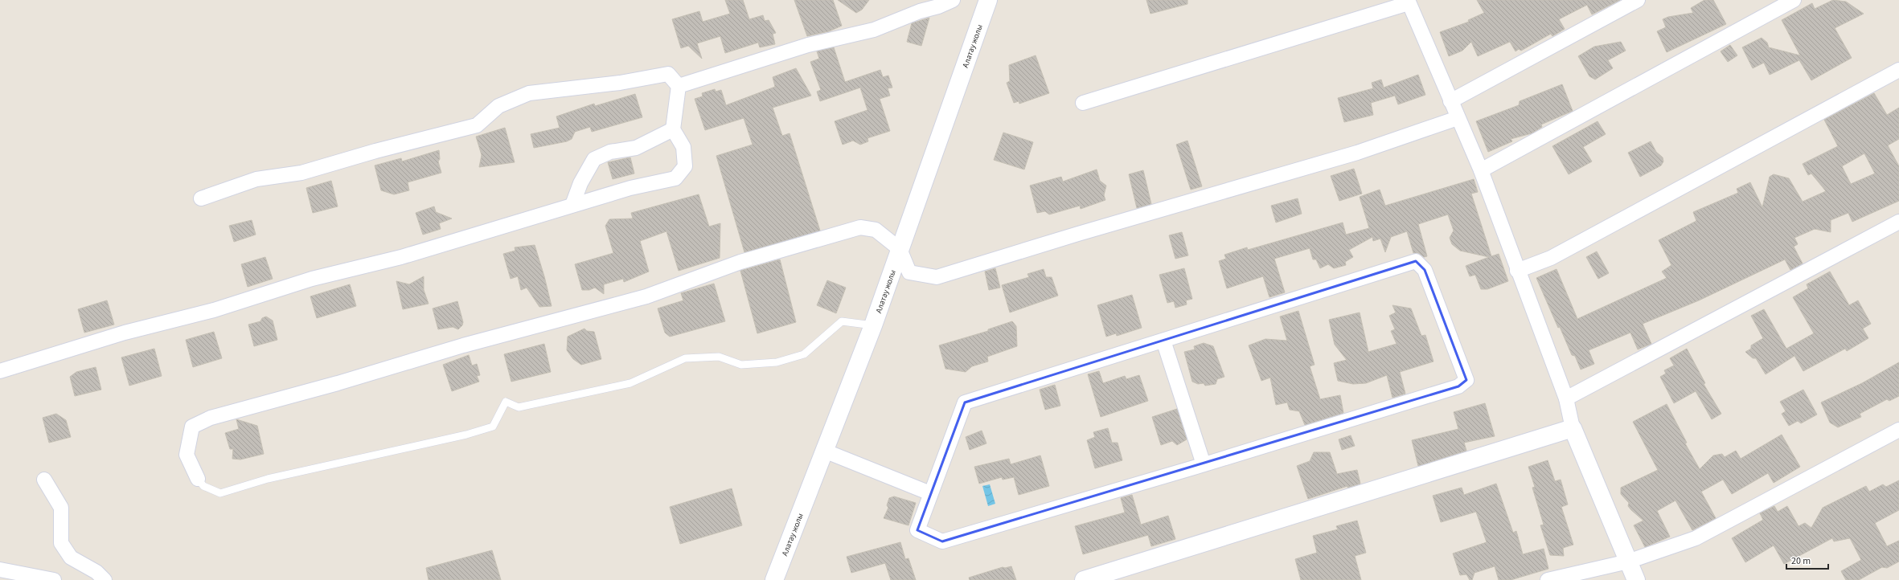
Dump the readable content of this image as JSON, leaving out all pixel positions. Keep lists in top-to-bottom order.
{
  "streets": {
    "street": ["Алатау жолы"]
  },
  "scale_bar": "20 m"
}
